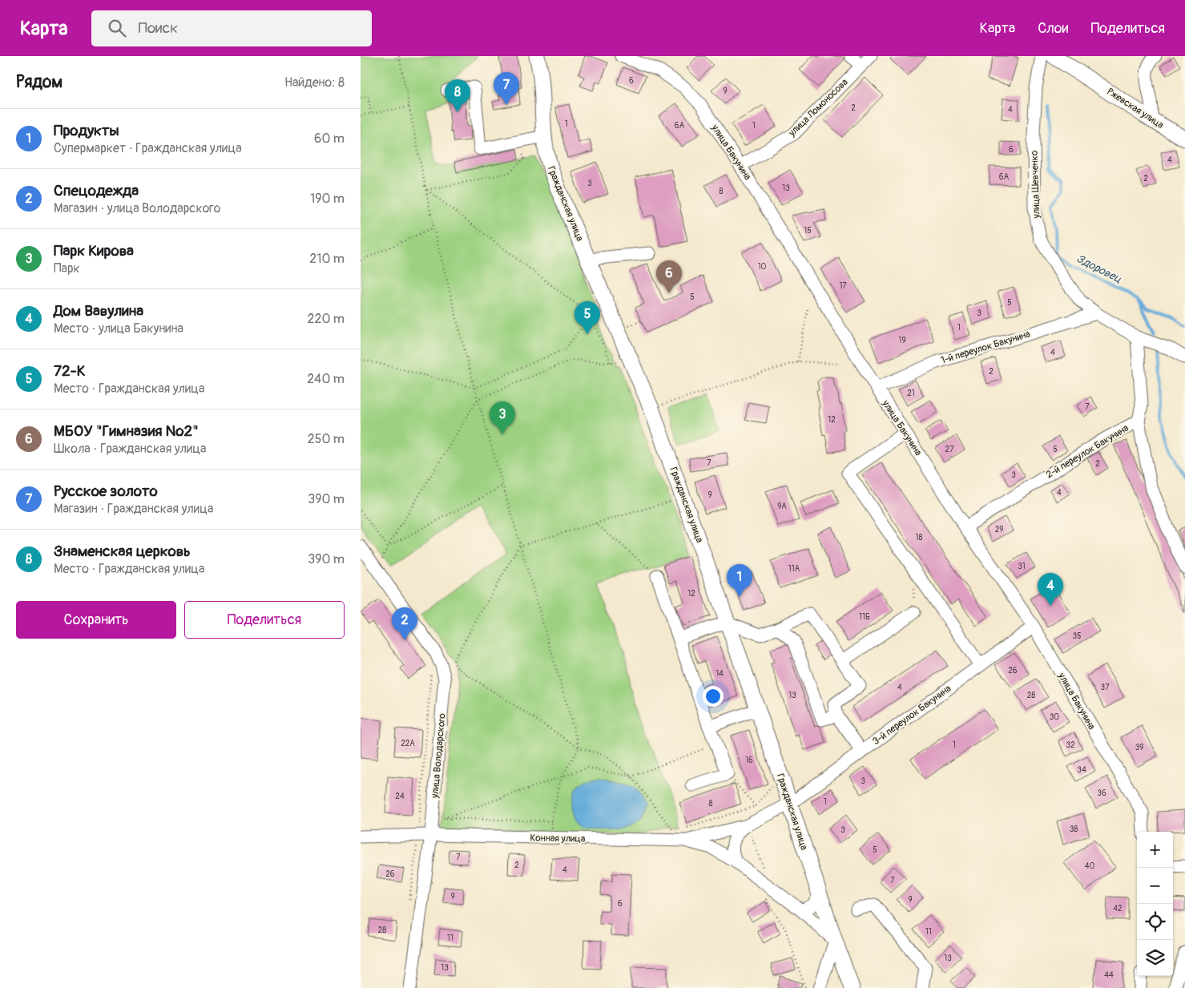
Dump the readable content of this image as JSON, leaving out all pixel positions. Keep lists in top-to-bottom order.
{
  "streets": {
    "main road": ["Ржевская улица", "Гражданская улица", "Конная улица"],
    "street": [
      "улица Ломоносова",
      "улица Бакунина",
      "улица Шевченко",
      "1-й переулок Бакунина",
      "2-й переулок Бакунина",
      "3-й переулок Бакунина",
      "улица Володарского"
    ]
  },
  "crossings": [
    ["улица Ломоносова", "улица Бакунина"],
    ["улица Бакунина", "1-й переулок Бакунина"],
    ["улица Бакунина", "2-й переулок Бакунина"],
    ["улица Бакунина", "3-й переулок Бакунина"],
    ["улица Шевченко", "1-й переулок Бакунина"],
    ["улица Шевченко", "2-й переулок Бакунина"],
    ["Гражданская улица", "3-й переулок Бакунина"],
    ["Гражданская улица", "Конная улица"],
    ["3-й переулок Бакунина", "Конная улица"],
    ["улица Володарского", "Конная улица"]
  ],
  "water": ["Здоровец"],
  "house_numbers": [
    "6",
    "9",
    "2",
    "4",
    "1",
    "6А",
    "1",
    "6",
    "4",
    "6А",
    "2",
    "3",
    "13",
    "8",
    "15",
    "10",
    "17",
    "5",
    "5",
    "3",
    "1",
    "19",
    "4",
    "2",
    "21",
    "7",
    "12",
    "27",
    "5",
    "7",
    "2",
    "3",
    "4",
    "9",
    "9А",
    "29",
    "18",
    "31",
    "11А",
    "12",
    "11Б",
    "35",
    "26",
    "14",
    "4",
    "37",
    "13",
    "28",
    "30",
    "22А",
    "1",
    "32",
    "39",
    "16",
    "34",
    "3",
    "36",
    "24",
    "1",
    "8",
    "38",
    "3",
    "5",
    "7",
    "2",
    "40",
    "4",
    "26",
    "7",
    "9",
    "9",
    "6",
    "42",
    "28",
    "11",
    "11",
    "13",
    "13",
    "44"
  ],
  "page": {
    "header": "Карта",
    "search": "Поиск",
    "nav": ["Карта", "Слои", "Поделиться"],
    "heading": ["Рядом", "Найдено: 8"],
    "pins": [
      "7",
      "8",
      "6",
      "5",
      "3",
      "1",
      "4",
      "2"
    ],
    "list": [
      {
        "mark": "1",
        "name": "Продукты",
        "note": "Супермаркет · Гражданская улица",
        "value": "60 m"
      },
      {
        "mark": "2",
        "name": "Спецодежда",
        "note": "Магазин · улица Володарского",
        "value": "190 m"
      },
      {
        "mark": "3",
        "name": "Парк Кирова",
        "note": "Парк",
        "value": "210 m"
      },
      {
        "mark": "4",
        "name": "Дом Вавулина",
        "note": "Место · улица Бакунина",
        "value": "220 m"
      },
      {
        "mark": "5",
        "name": "72-К",
        "note": "Место · Гражданская улица",
        "value": "240 m"
      },
      {
        "mark": "6",
        "name": "МБОУ \"Гимназия №2\"",
        "note": "Школа · Гражданская улица",
        "value": "250 m"
      },
      {
        "mark": "7",
        "name": "Русское золото",
        "note": "Магазин · Гражданская улица",
        "value": "390 m"
      },
      {
        "mark": "8",
        "name": "Знаменская церковь",
        "note": "Место · Гражданская улица",
        "value": "390 m"
      }
    ],
    "buttons": ["Сохранить", "Поделиться"],
    "map_buttons": ["+", "−"]
  }
}
